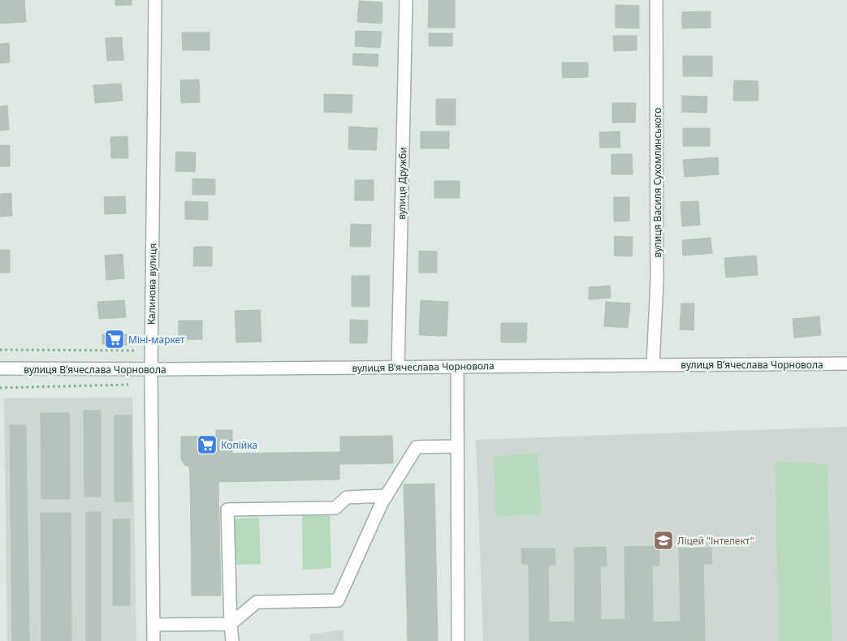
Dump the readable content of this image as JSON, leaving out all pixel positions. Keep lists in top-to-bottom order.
{
  "streets": {
    "street": [
      "вулиця Василя Сухомлинського",
      "вулиця Дружби",
      "Калинова вулиця",
      "вулиця Вʼячеслава Чорновола"
    ]
  },
  "crossings": [
    ["вулиця Василя Сухомлинського", "вулиця Вʼячеслава Чорновола"],
    ["вулиця Дружби", "вулиця Вʼячеслава Чорновола"],
    ["Калинова вулиця", "вулиця Вʼячеслава Чорновола"]
  ],
  "places": {
    "supermarket": ["Міні-маркет", "Копійка"],
    "school or university": ["Ліцей \"Інтелект\""]
  }
}
